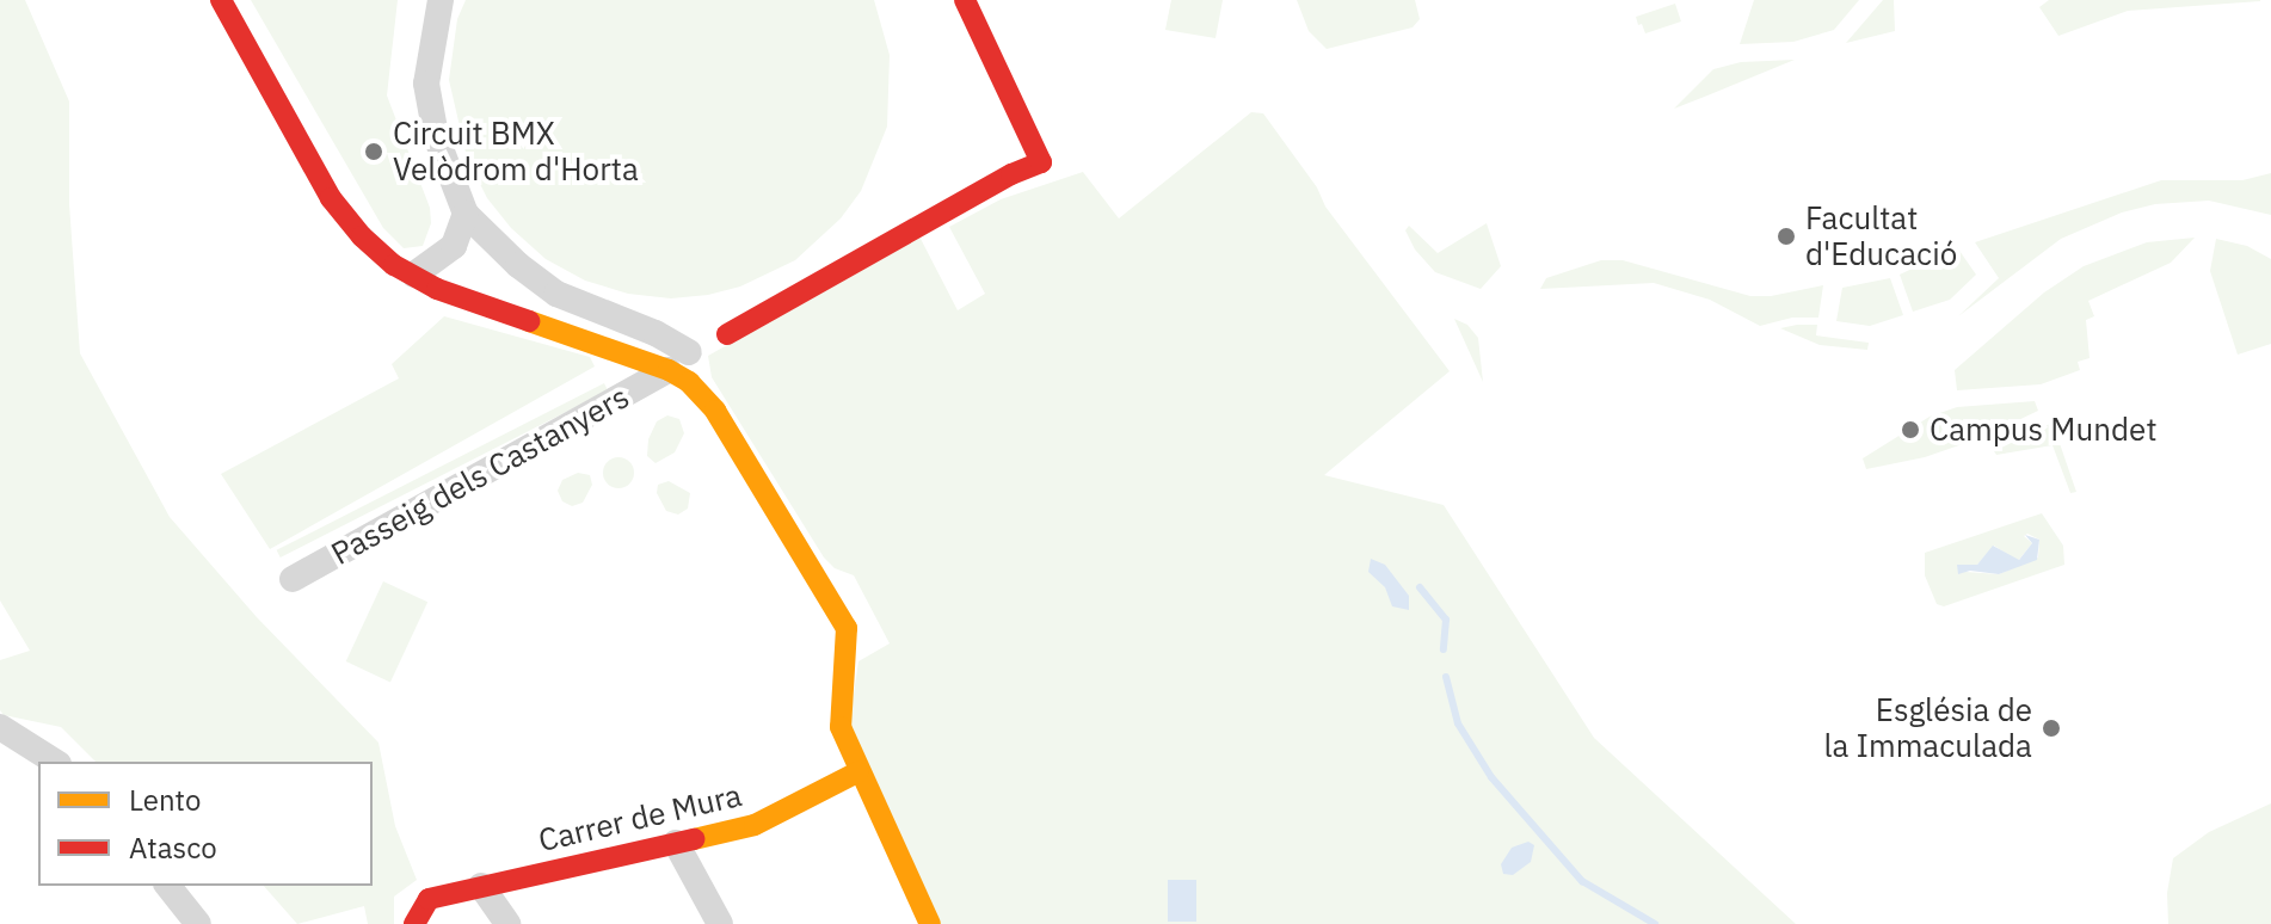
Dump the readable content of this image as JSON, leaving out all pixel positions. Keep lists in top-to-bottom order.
{
  "streets": {
    "street": ["Passeig dels Castanyers", "Carrer de Mura"]
  },
  "places": [
    "Circuit BMX Velòdrom d'Horta",
    "Facultat d'Educació",
    "Campus Mundet",
    "Església de la Immaculada"
  ],
  "legend": ["Lento", "Atasco"]
}
